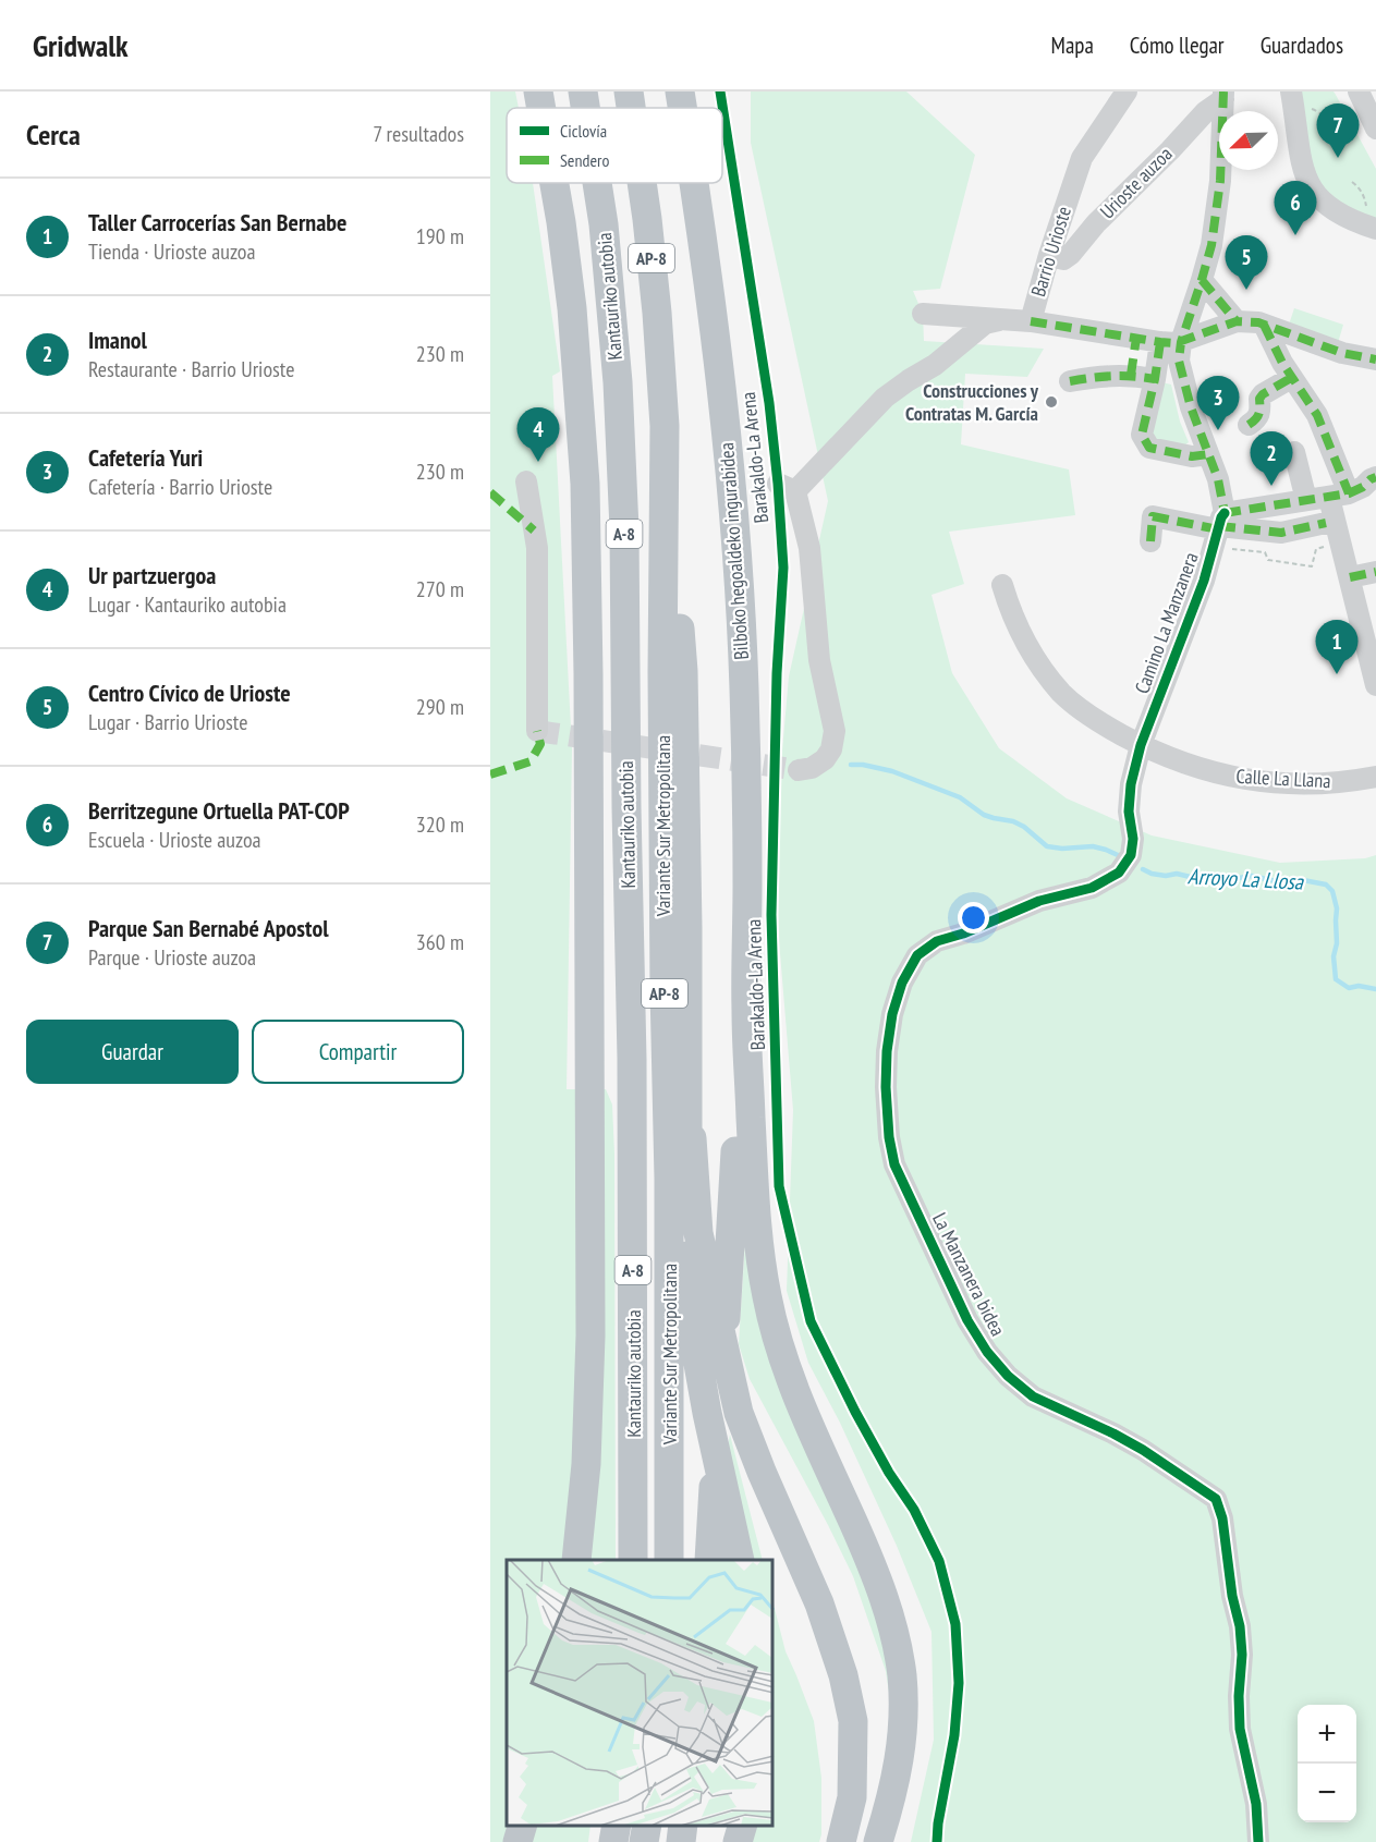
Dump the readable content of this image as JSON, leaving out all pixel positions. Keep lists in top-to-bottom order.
{
  "streets": {
    "highway": [
      "AP-8",
      "Kantauriko autobia",
      "A-8",
      "Bilboko hegoaldeko ingurabidea",
      "Variante Sur Metropolitana"
    ],
    "street": [
      "Urioste auzoa",
      "Barrio Urioste",
      "Camino La Manzanera",
      "Calle La Llana",
      "La Manzanera bidea"
    ],
    "cycle path": ["Barakaldo-La Arena"]
  },
  "crossings": [
    ["Urioste auzoa", "Barrio Urioste"],
    ["Camino La Manzanera", "Calle La Llana"],
    ["Camino La Manzanera", "La Manzanera bidea"],
    ["Calle La Llana", "La Manzanera bidea"]
  ],
  "water": ["Arroyo La Llosa"],
  "places": ["Construcciones y Contratas M. García"],
  "legend": ["Ciclovía", "Sendero"],
  "north": "bottom left",
  "page": {
    "header": "Gridwalk",
    "nav": ["Mapa", "Cómo llegar", "Guardados"],
    "heading": ["Cerca", "7 resultados"],
    "pins": [
      "7",
      "6",
      "5",
      "3",
      "4",
      "2",
      "1"
    ],
    "list": [
      {
        "mark": "1",
        "name": "Taller Carrocerías San Bernabe",
        "note": "Tienda · Urioste auzoa",
        "value": "190 m"
      },
      {
        "mark": "2",
        "name": "Imanol",
        "note": "Restaurante · Barrio Urioste",
        "value": "230 m"
      },
      {
        "mark": "3",
        "name": "Cafetería Yuri",
        "note": "Cafetería · Barrio Urioste",
        "value": "230 m"
      },
      {
        "mark": "4",
        "name": "Ur partzuergoa",
        "note": "Lugar · Kantauriko autobia",
        "value": "270 m"
      },
      {
        "mark": "5",
        "name": "Centro Cívico de Urioste",
        "note": "Lugar · Barrio Urioste",
        "value": "290 m"
      },
      {
        "mark": "6",
        "name": "Berritzegune Ortuella PAT-COP",
        "note": "Escuela · Urioste auzoa",
        "value": "320 m"
      },
      {
        "mark": "7",
        "name": "Parque San Bernabé Apostol",
        "note": "Parque · Urioste auzoa",
        "value": "360 m"
      }
    ],
    "buttons": ["Guardar", "Compartir"],
    "map_buttons": ["+", "−"]
  }
}
